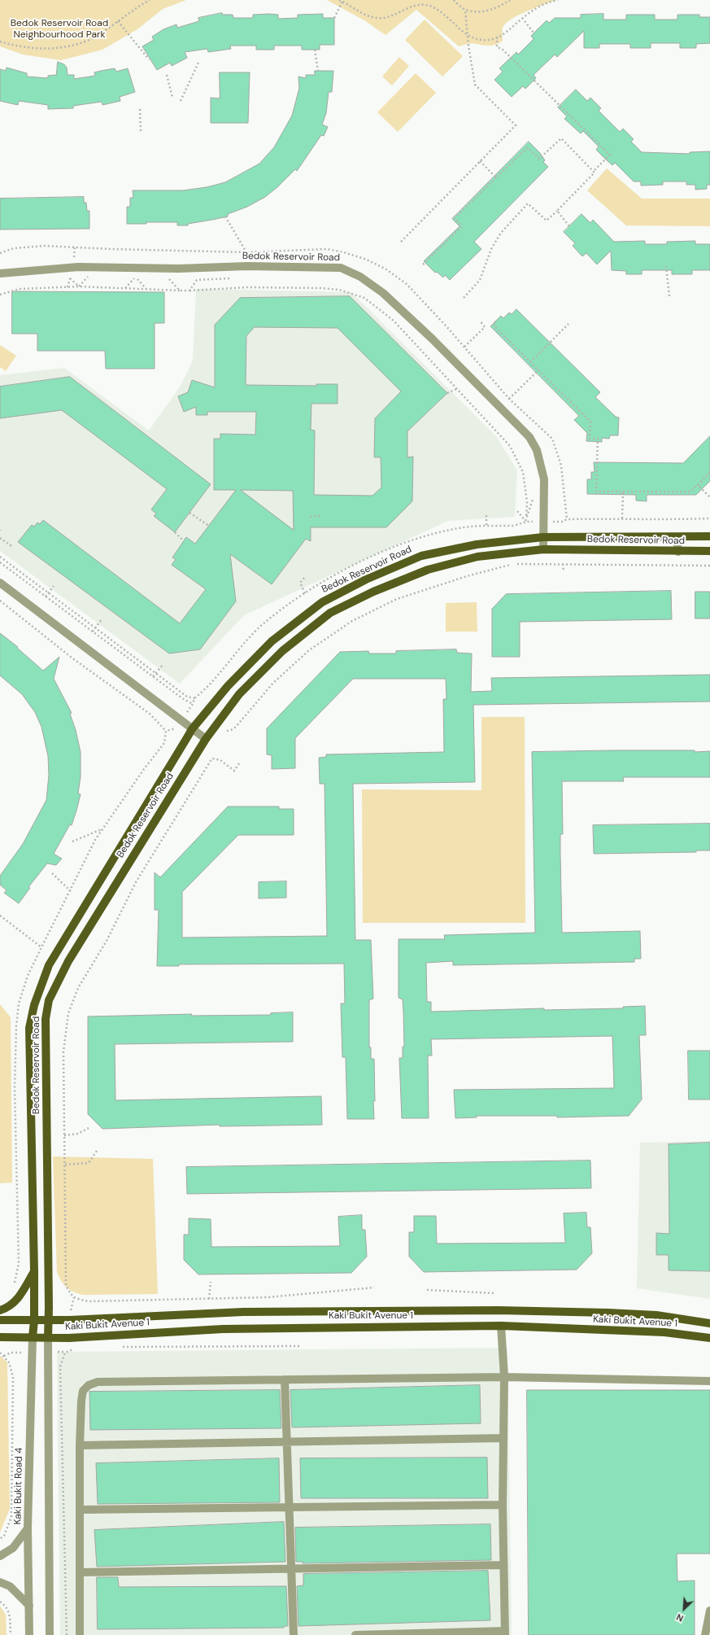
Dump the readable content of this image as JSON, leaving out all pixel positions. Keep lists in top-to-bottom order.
{
  "streets": {
    "main road": ["Bedok Reservoir Road", "Kaki Bukit Avenue 1"],
    "street": ["Kaki Bukit Road 4"]
  },
  "crossings": [
    ["Bedok Reservoir Road", "Kaki Bukit Avenue 1"],
    ["Bedok Reservoir Road", "Kaki Bukit Road 4"],
    ["Kaki Bukit Avenue 1", "Kaki Bukit Road 4"]
  ],
  "parks": ["Bedok Reservoir Road Neighbourhood Park"],
  "north": "bottom left"
}
